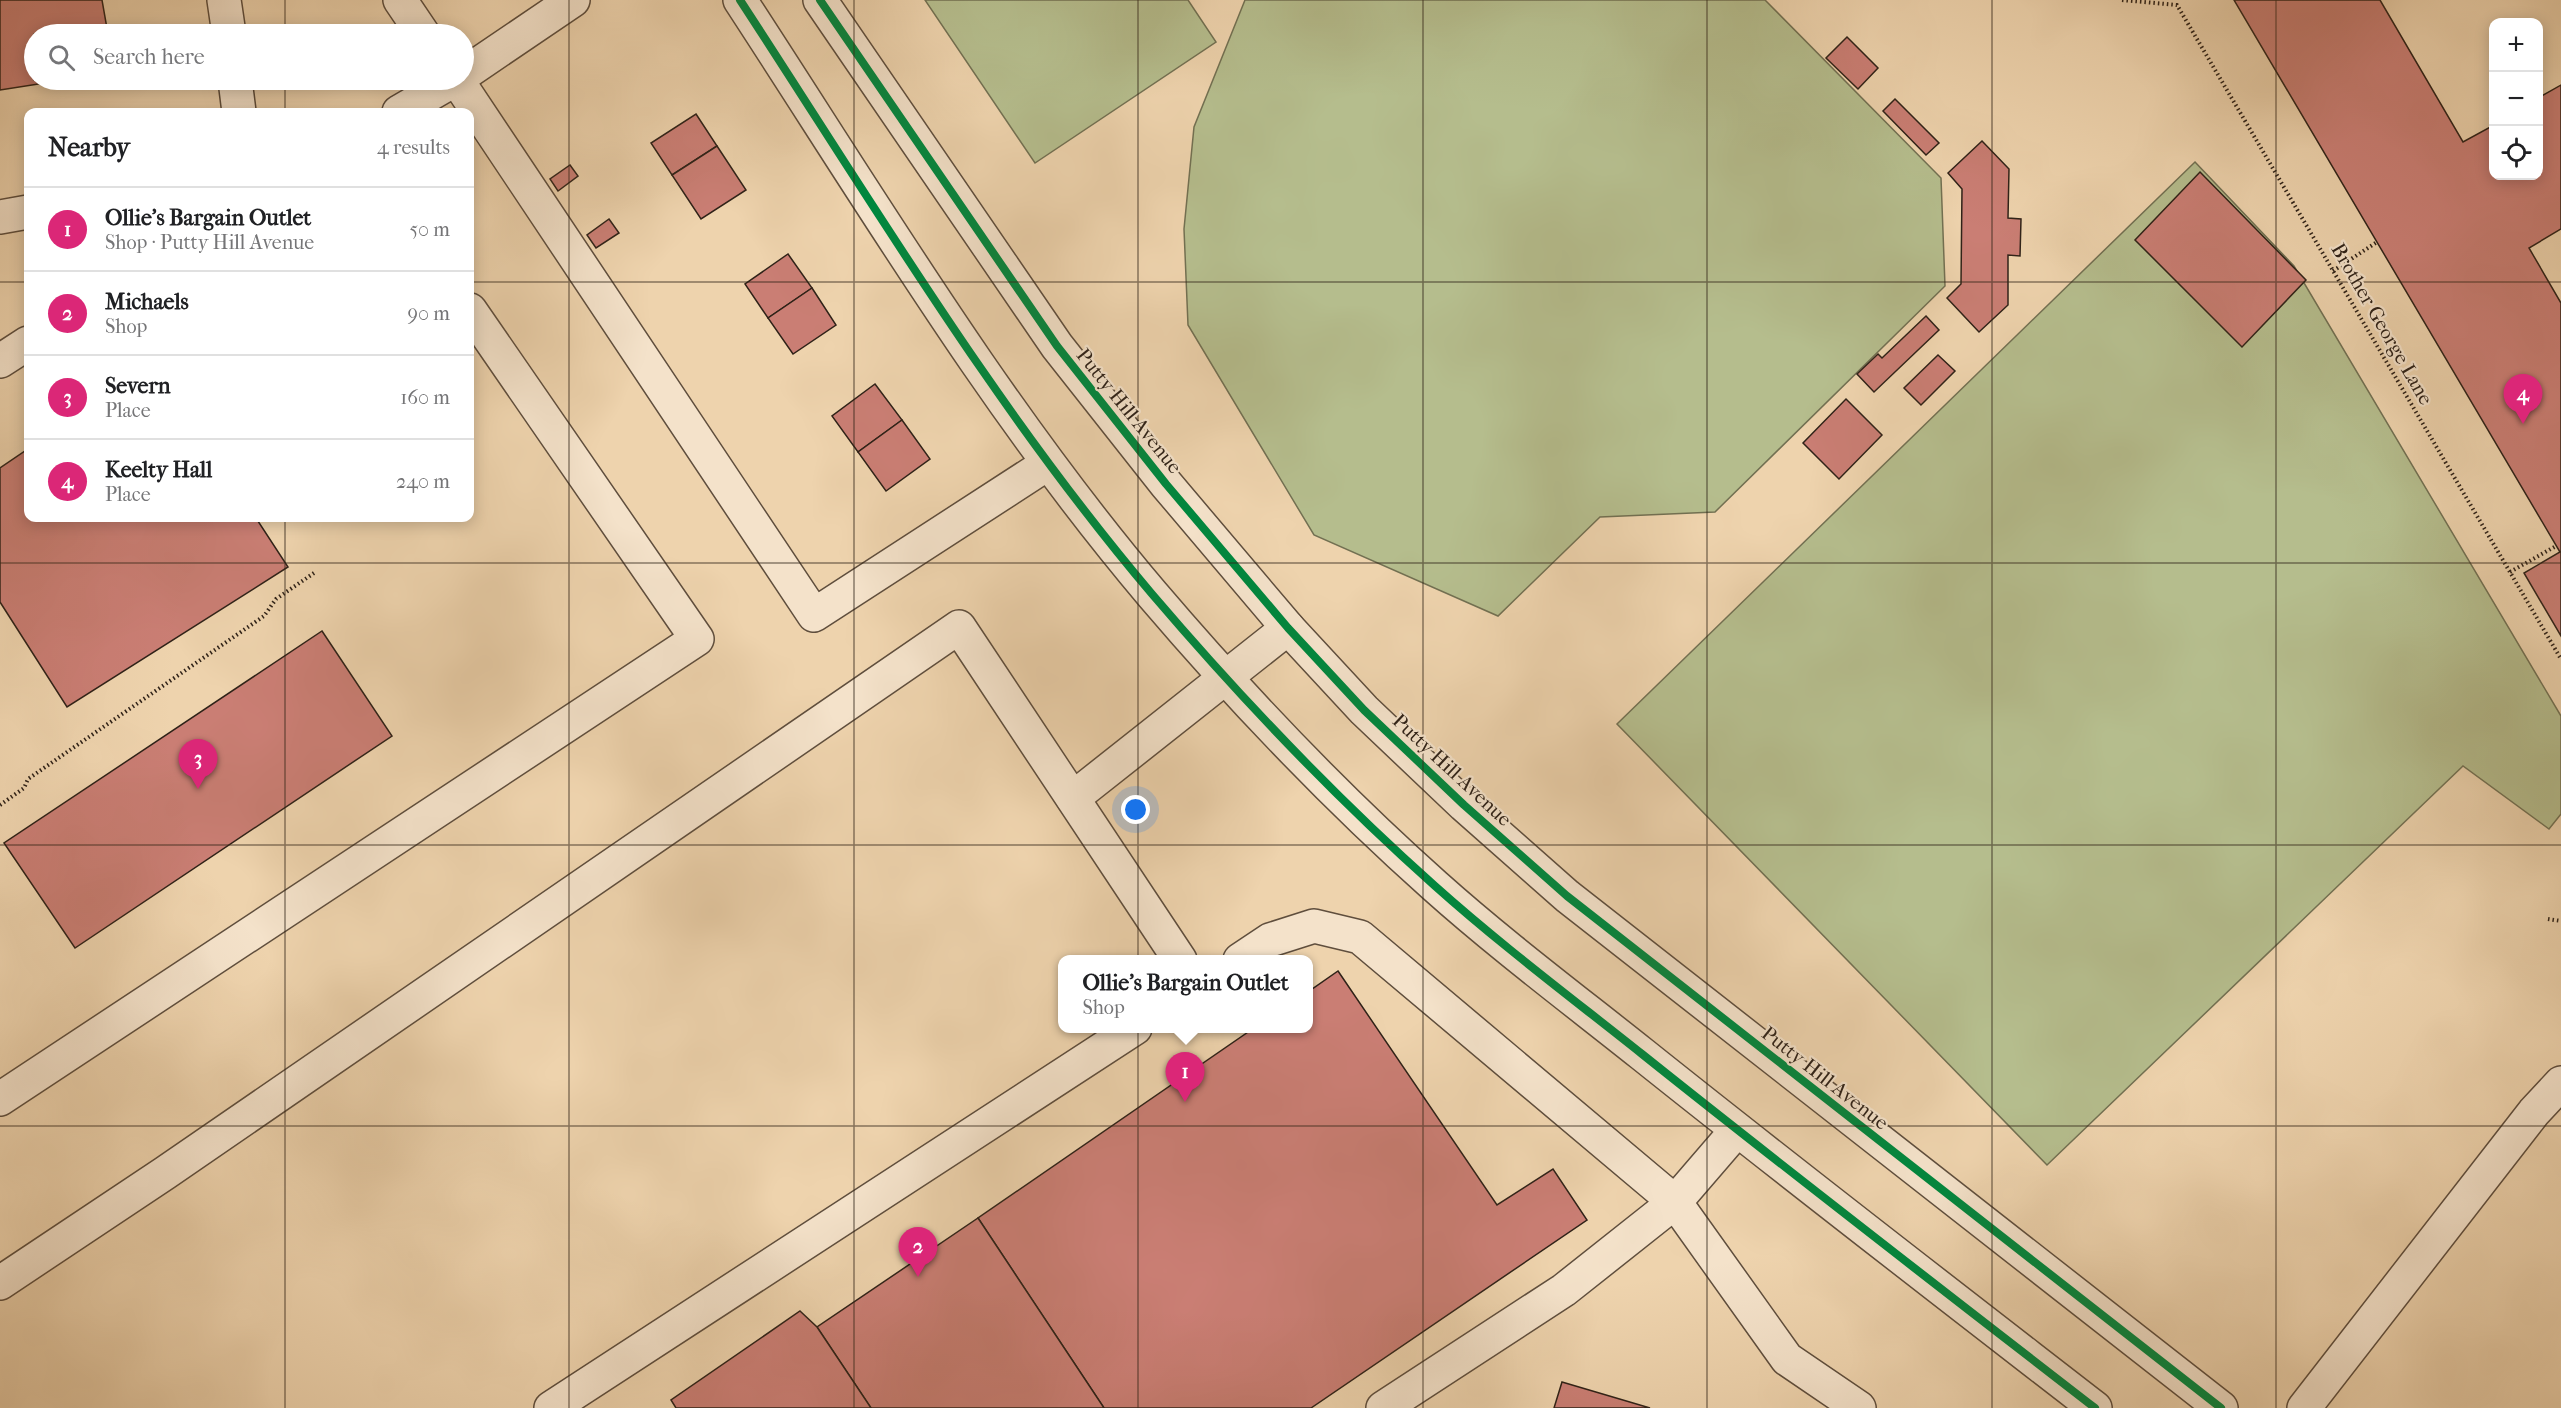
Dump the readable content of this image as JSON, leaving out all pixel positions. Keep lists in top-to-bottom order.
{
  "streets": {
    "street": ["Putty Hill Avenue"],
    "path": ["Brother George Lane"]
  },
  "page": {
    "map_buttons": ["+", "−"],
    "search": "Search here",
    "heading": ["Nearby", "4 results"],
    "list": [
      {
        "mark": "1",
        "name": "Ollie's Bargain Outlet",
        "note": "Shop · Putty Hill Avenue",
        "value": "50 m"
      },
      {
        "mark": "2",
        "name": "Michaels",
        "note": "Shop",
        "value": "90 m"
      },
      {
        "mark": "3",
        "name": "Severn",
        "note": "Place",
        "value": "160 m"
      },
      {
        "mark": "4",
        "name": "Keelty Hall",
        "note": "Place",
        "value": "240 m"
      }
    ],
    "pins": [
      "4",
      "3",
      "1",
      "2"
    ],
    "popup": ["Ollie's Bargain Outlet", "Shop"]
  }
}
